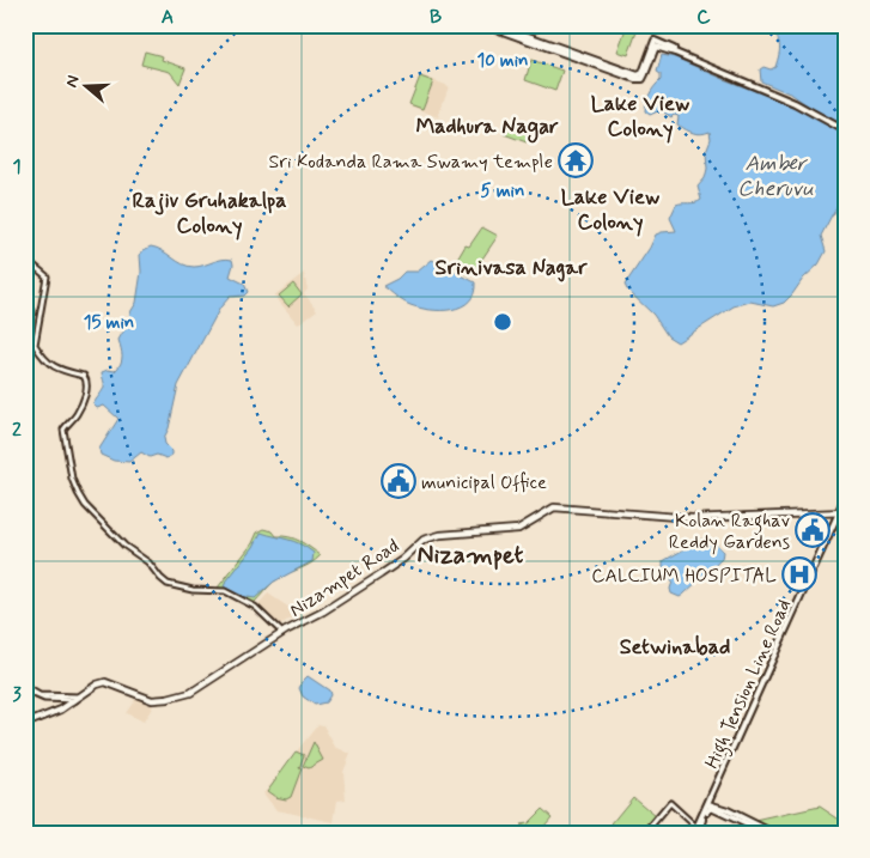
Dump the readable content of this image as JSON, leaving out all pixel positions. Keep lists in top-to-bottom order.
{
  "streets": {
    "main road": ["Nizampet Road", "High Tension Line Road"]
  },
  "crossings": [
    ["Nizampet Road", "High Tension Line Road"]
  ],
  "districts": [
    "Lake View Colony",
    "Madhura Nagar",
    "Lake View Colony",
    "Rajiv Gruhakalpa Colony",
    "Srinivasa Nagar",
    "Nizampet",
    "Setwinabad"
  ],
  "water": ["Amber Cheruvu"],
  "places": {
    "temple": ["Sri Kodanda Rama Swamy temple"],
    "public building": ["municipal Office", "Kolan Raghav Reddy Gardens"],
    "hospital": ["CALCIUM HOSPITAL"]
  },
  "north": "left",
  "grid": {
    "columns": ["A", "B", "C"],
    "rows": ["1", "2", "3"]
  },
  "rings": ["10 min", "5 min", "15 min"]
}
